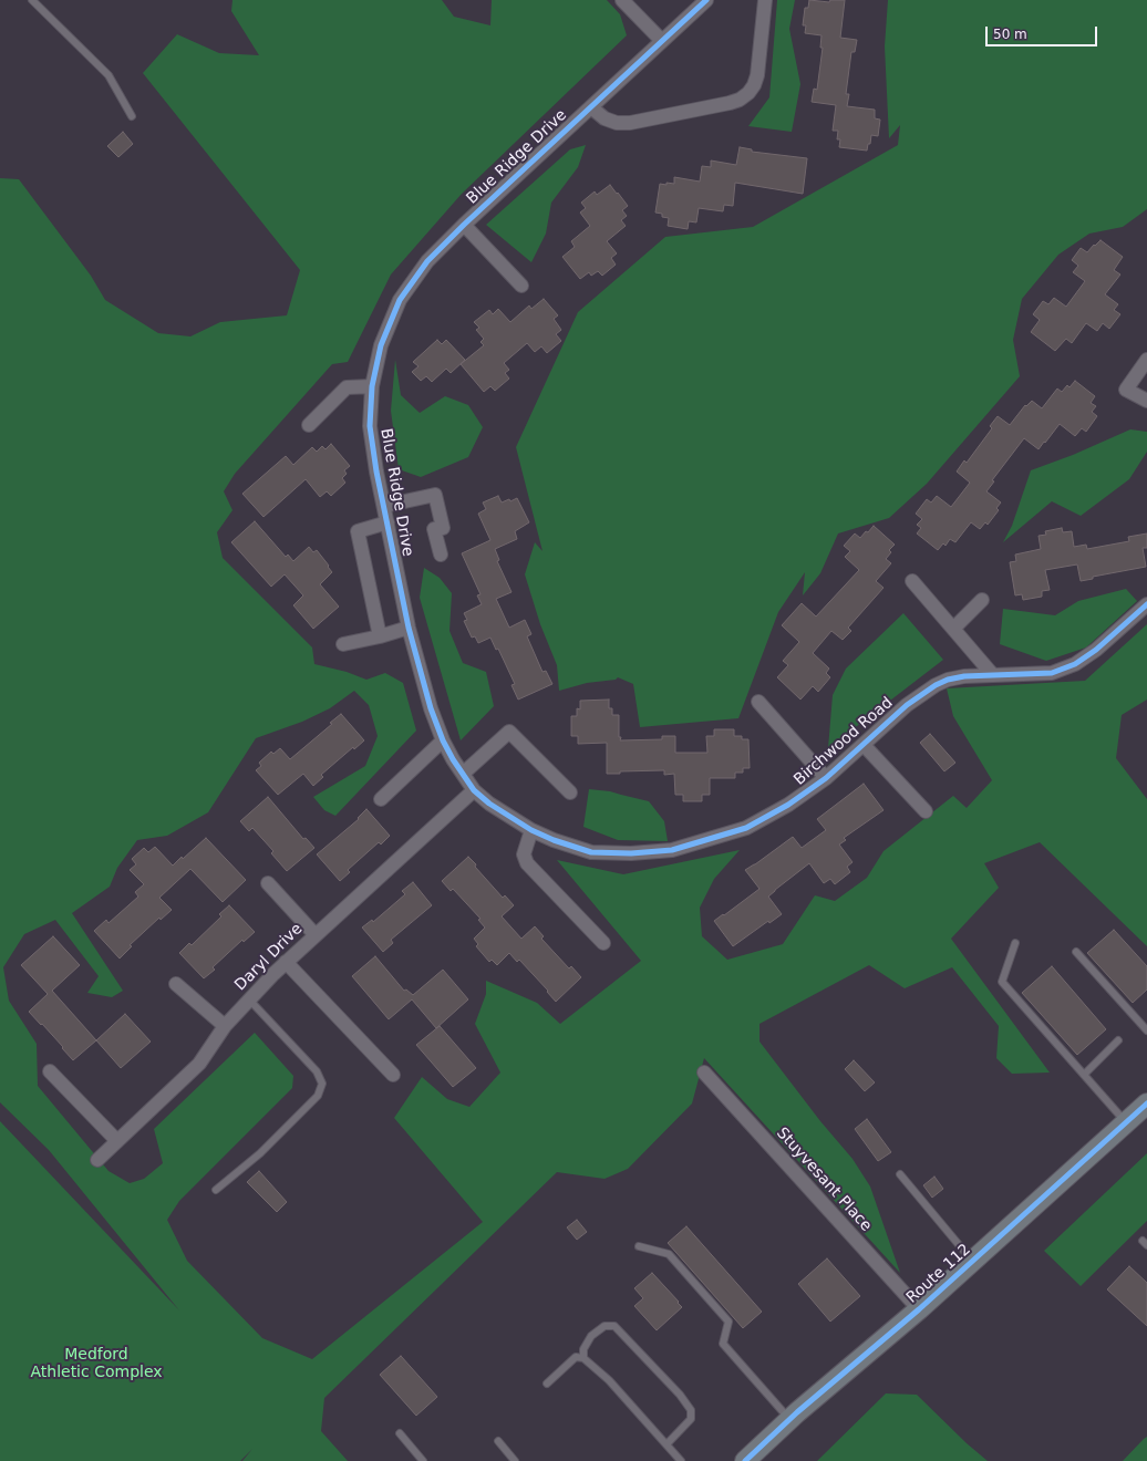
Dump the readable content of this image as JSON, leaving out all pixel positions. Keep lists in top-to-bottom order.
{
  "streets": {
    "main road": ["Route 112"],
    "street": [
      "Blue Ridge Drive",
      "Birchwood Road",
      "Daryl Drive",
      "Stuyvesant Place"
    ]
  },
  "crossings": [
    ["Blue Ridge Drive", "Birchwood Road"],
    ["Blue Ridge Drive", "Daryl Drive"],
    ["Birchwood Road", "Daryl Drive"],
    ["Stuyvesant Place", "Route 112"]
  ],
  "parks": ["Medford Athletic Complex"],
  "scale_bar": "50 m"
}
